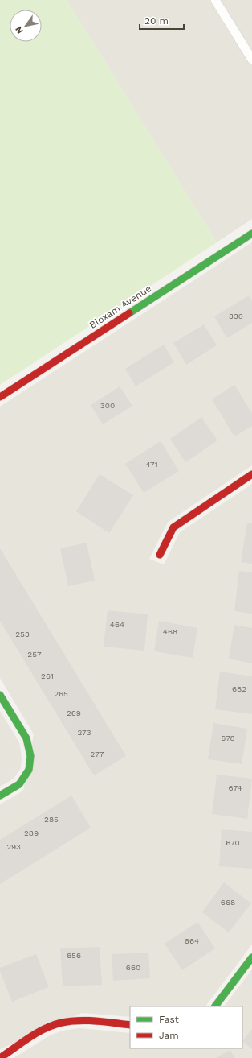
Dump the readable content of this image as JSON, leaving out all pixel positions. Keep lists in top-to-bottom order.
{
  "streets": {
    "street": ["Bloxam Avenue"]
  },
  "house_numbers": [
    "330",
    "300",
    "471",
    "464",
    "468",
    "253",
    "257",
    "261",
    "682",
    "265",
    "269",
    "273",
    "678",
    "277",
    "674",
    "285",
    "289",
    "670",
    "293",
    "668",
    "664",
    "656",
    "660"
  ],
  "legend": ["Fast", "Jam"],
  "scale_bar": "20 m",
  "north": "bottom left"
}
